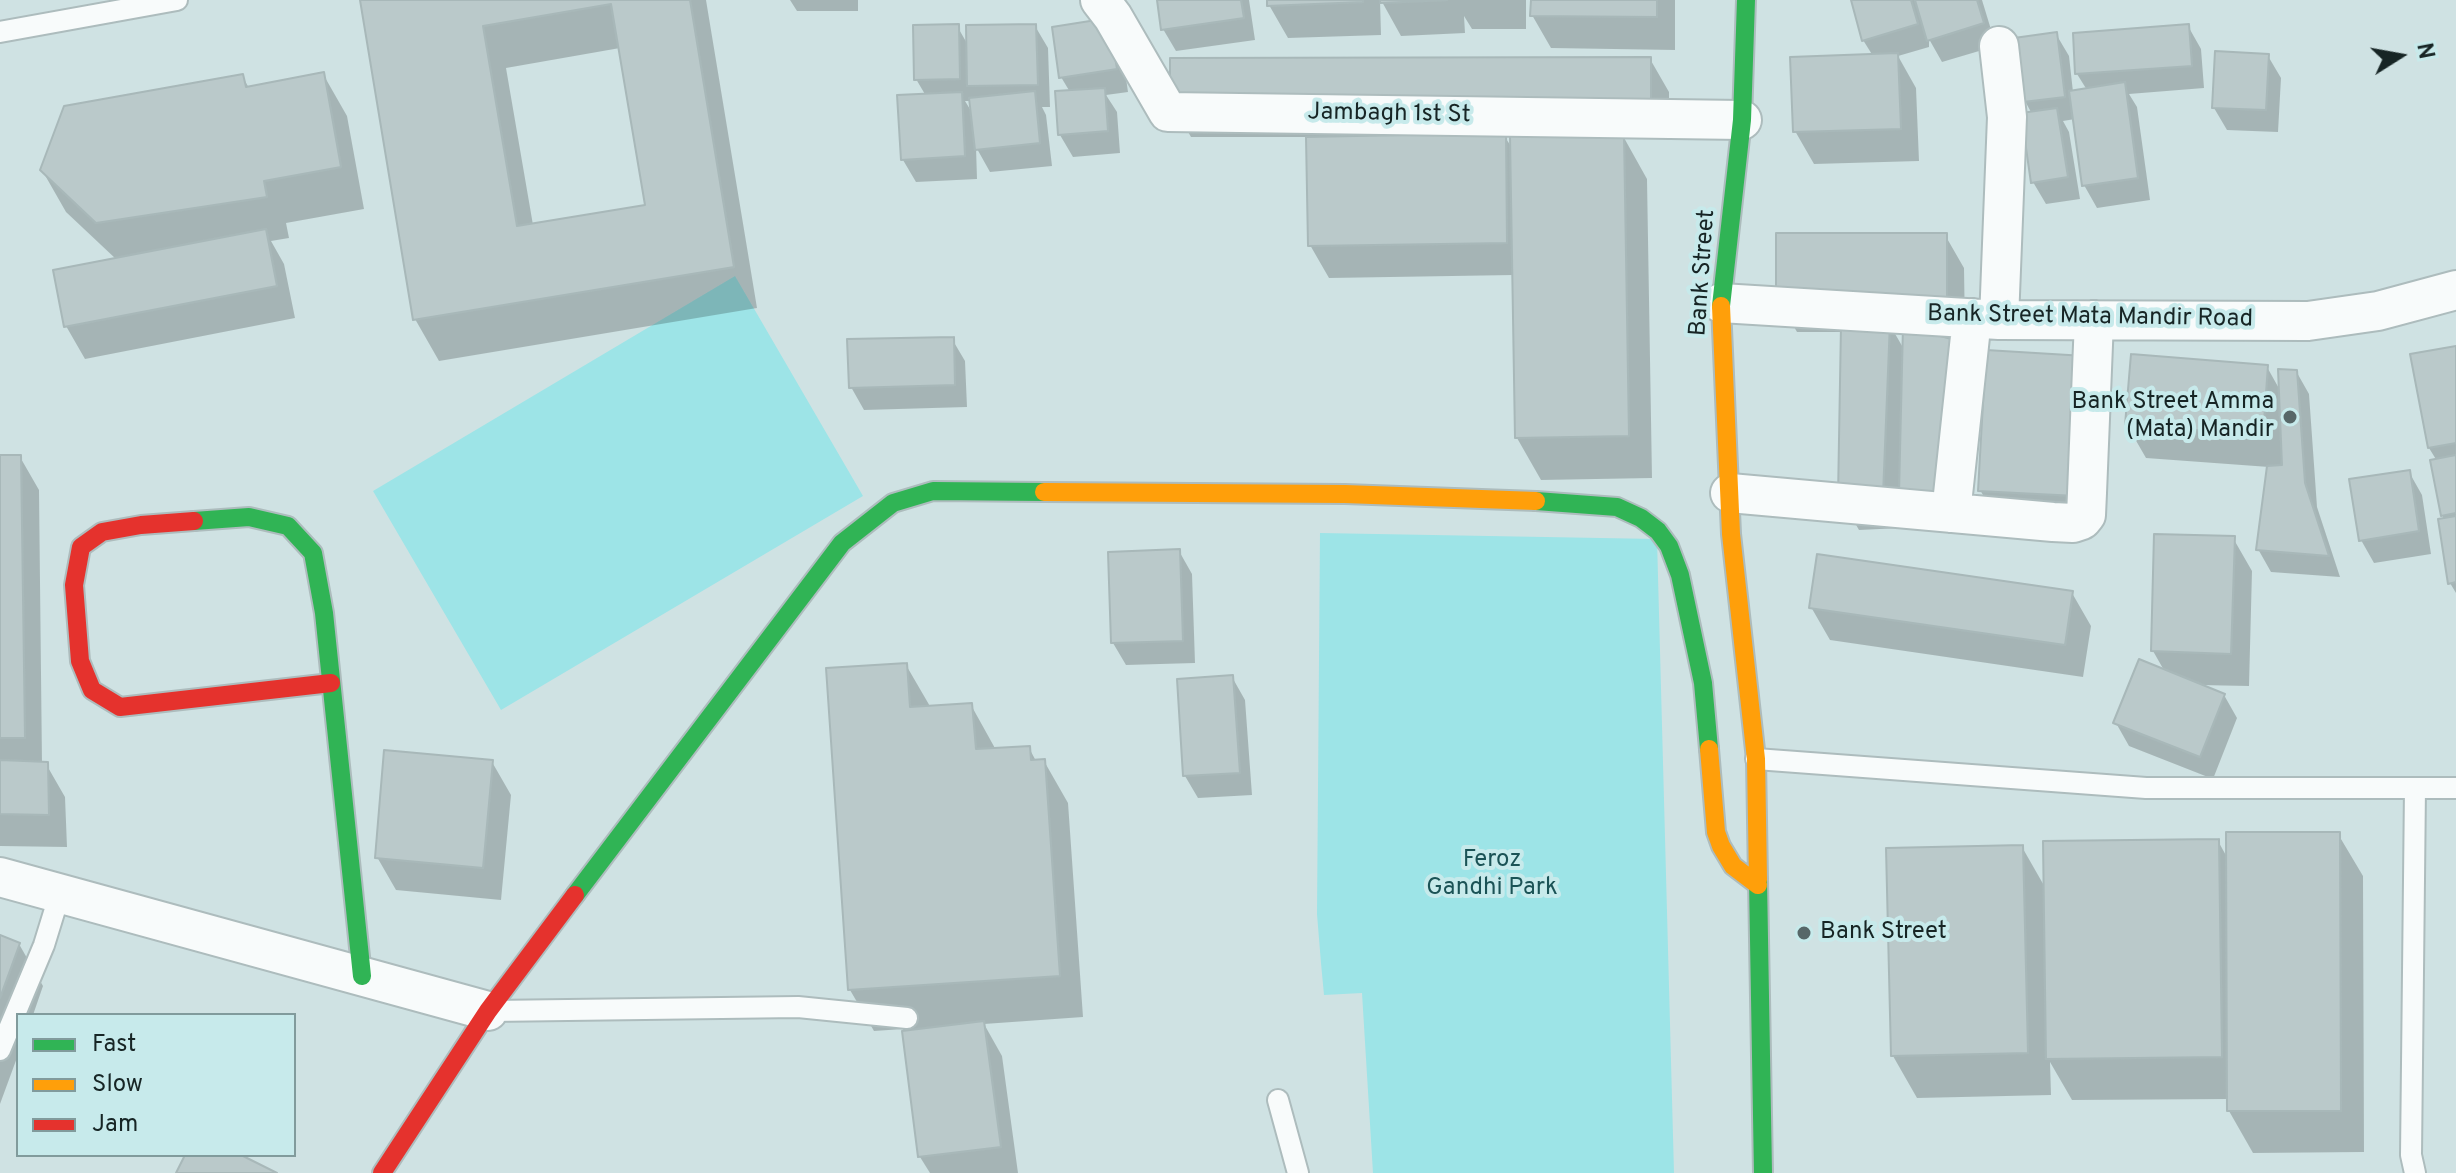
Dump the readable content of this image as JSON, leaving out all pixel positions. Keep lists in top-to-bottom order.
{
  "streets": {
    "street": ["Jambagh 1st St", "Bank Street", "Bank Street Mata Mandir Road"]
  },
  "crossings": [
    ["Jambagh 1st St", "Bank Street"],
    ["Bank Street", "Bank Street Mata Mandir Road"]
  ],
  "parks": ["Feroz Gandhi Park"],
  "places": ["Bank Street Amma (Mata) Mandir", "Bank Street"],
  "legend": ["Fast", "Slow", "Jam"],
  "north": "right"
}
